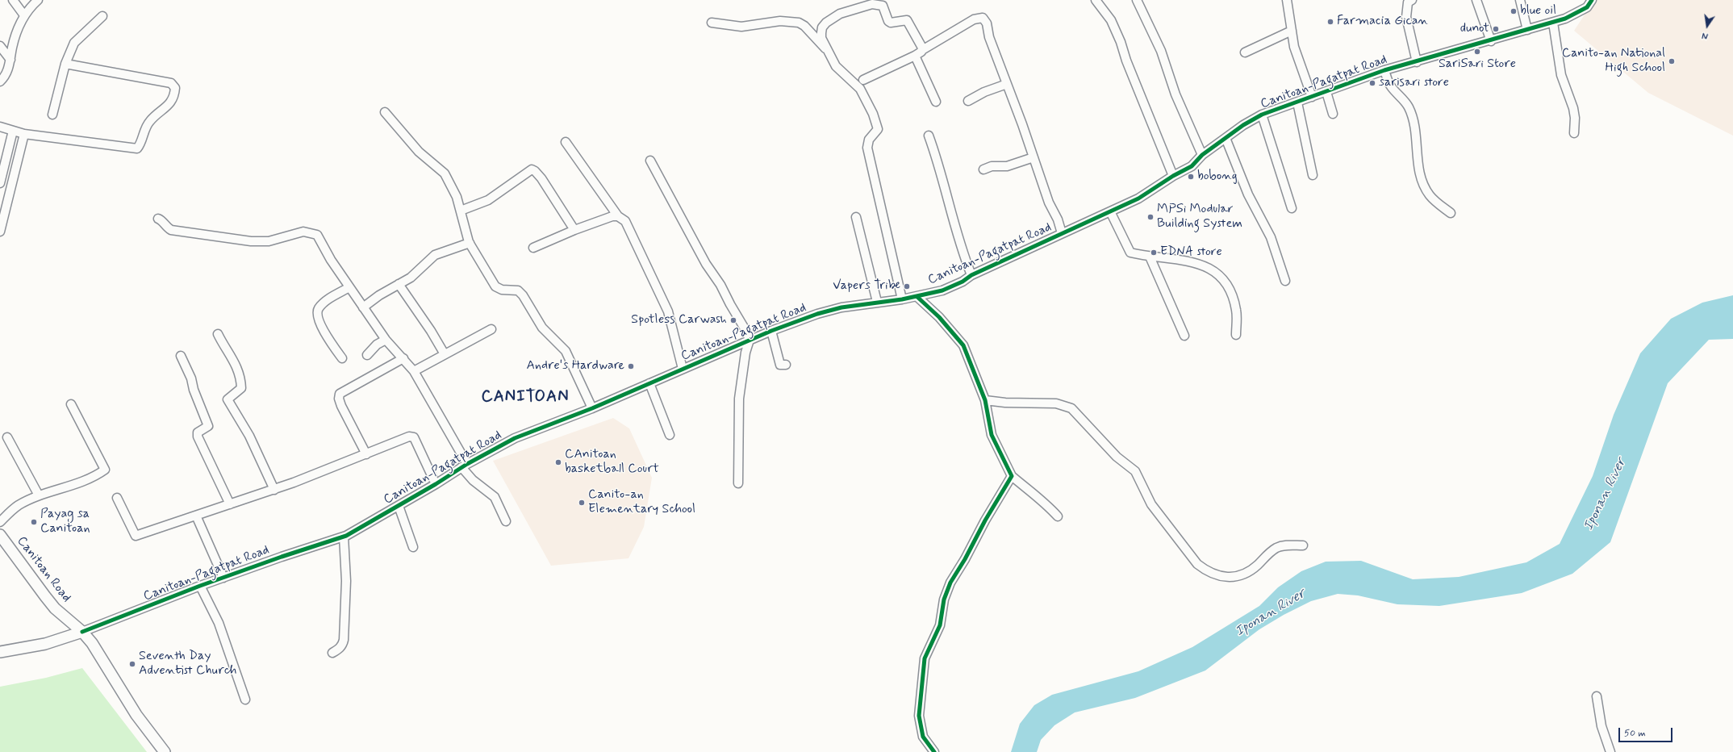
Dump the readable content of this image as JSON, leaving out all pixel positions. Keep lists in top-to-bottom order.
{
  "streets": {
    "main road": ["Canitoan Road"],
    "street": ["Canitoan-Pagatpat Road"]
  },
  "crossings": [
    ["Canitoan-Pagatpat Road", "Canitoan Road"]
  ],
  "districts": ["CANITOAN"],
  "water": ["Iponan River"],
  "places": [
    "blue oil",
    "Farmacia Gican",
    "dunot",
    "SariSari Store",
    "Canito-an National High School",
    "sarisari store",
    "bobong",
    "MPSi Modular Building System",
    "EDNA store",
    "Vapers Tribe",
    "Spotless Carwash",
    "Andre's Hardware",
    "CAnitoan basketball Court",
    "Canito-an Elementary School",
    "Payag sa Canitoan",
    "Seventh Day Adventist Church"
  ],
  "scale_bar": "50 m",
  "north": "bottom"
}
